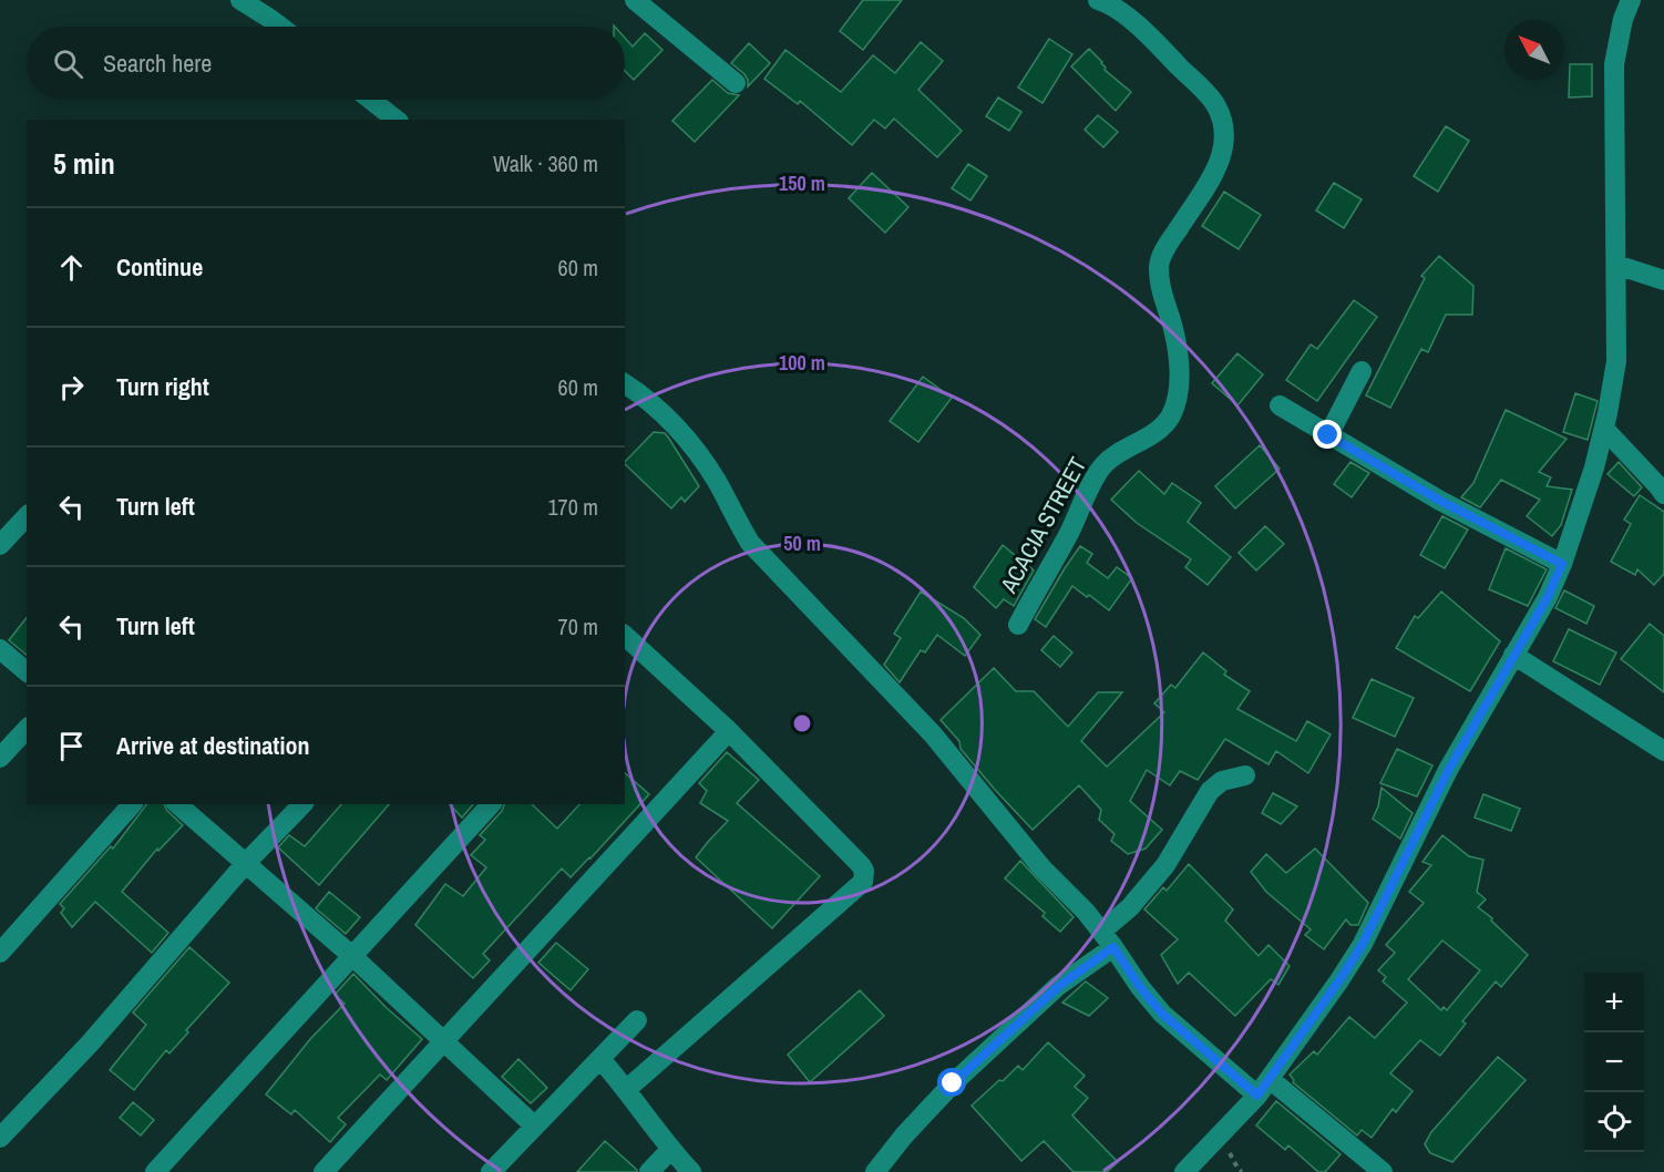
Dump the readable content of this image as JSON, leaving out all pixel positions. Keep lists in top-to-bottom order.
{
  "streets": {
    "street": ["ACACIA STREET"]
  },
  "north": "top left",
  "page": {
    "search": "Search here",
    "heading": ["5 min", "Walk · 360 m"],
    "list": [
      ["Continue", "60 m"],
      ["Turn right", "60 m"],
      ["Turn left", "170 m"],
      ["Turn left", "70 m"],
      "Arrive at destination"
    ],
    "map_buttons": ["+", "−"]
  },
  "rings": ["150 m", "100 m", "50 m"]
}
